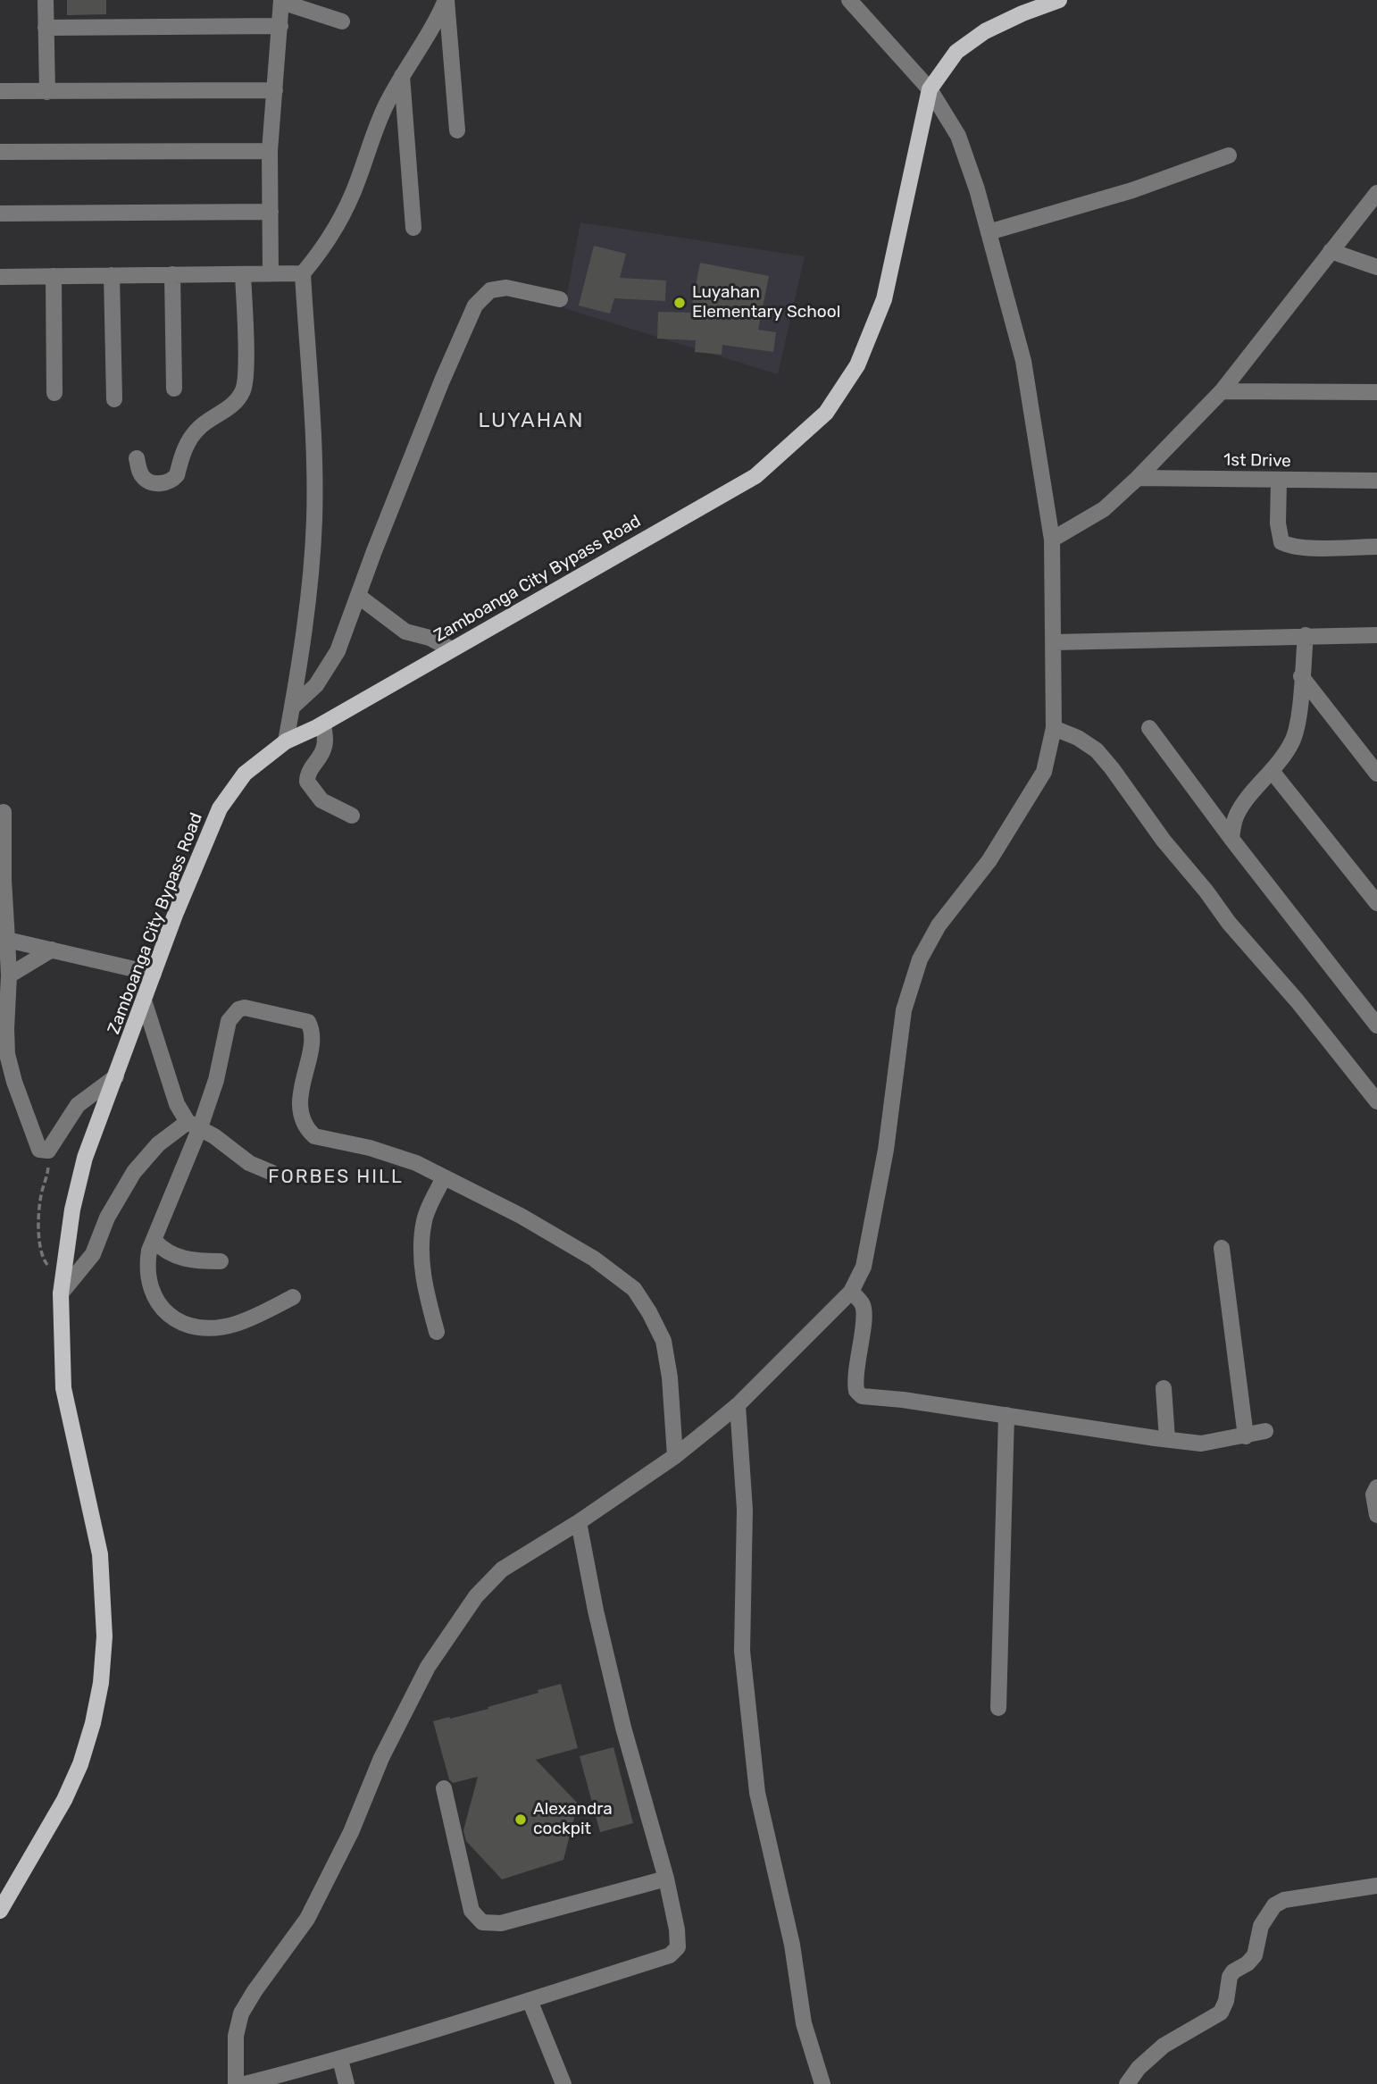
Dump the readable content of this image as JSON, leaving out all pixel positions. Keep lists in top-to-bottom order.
{
  "streets": {
    "main road": ["Zamboanga City Bypass Road"],
    "street": ["1st Drive"]
  },
  "districts": ["LUYAHAN", "FORBES HILL"],
  "places": ["Luyahan Elementary School", "Alexandra cockpit"]
}
